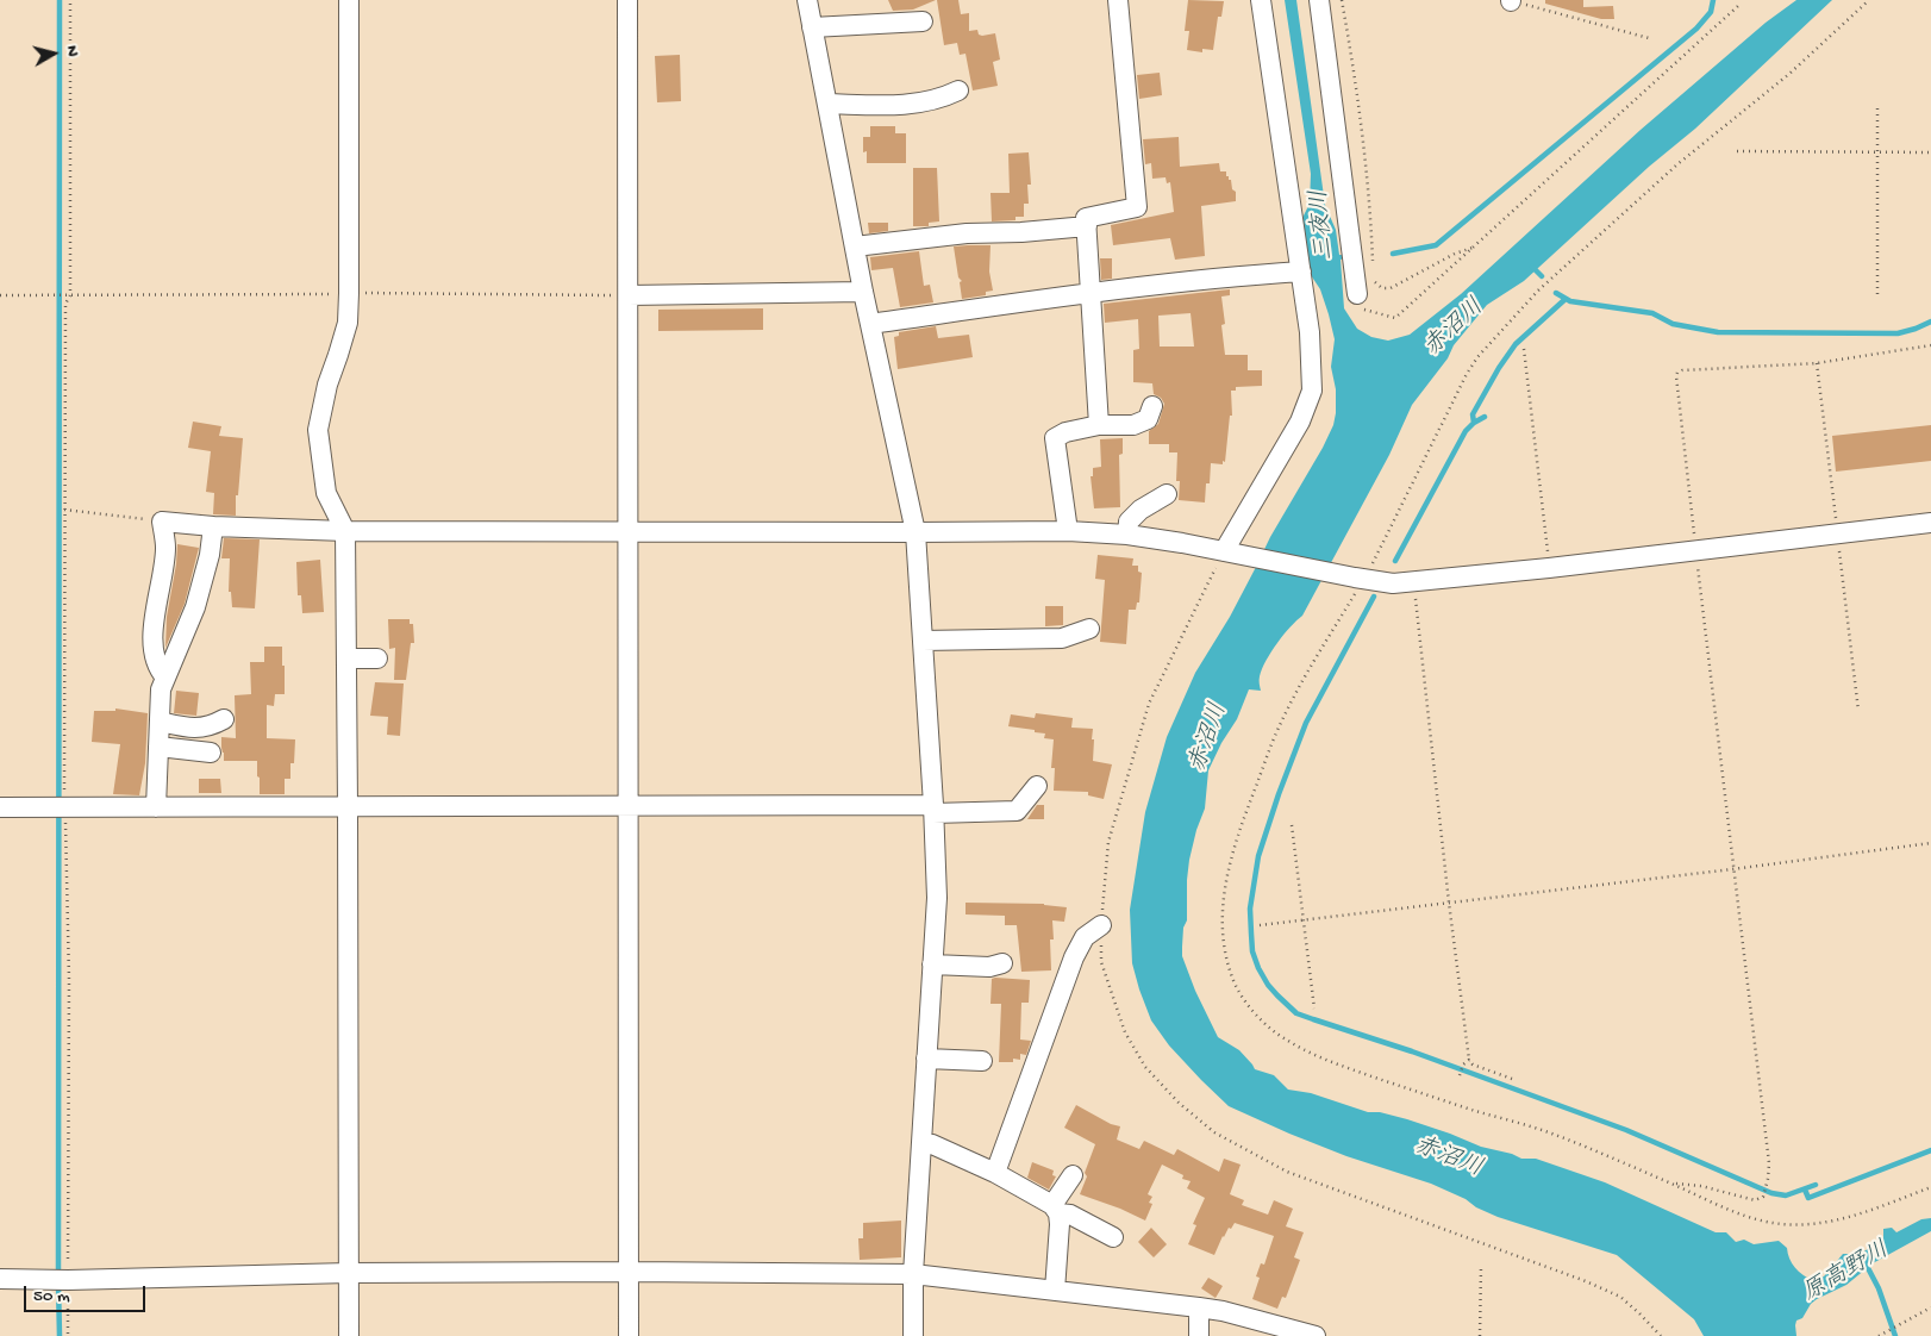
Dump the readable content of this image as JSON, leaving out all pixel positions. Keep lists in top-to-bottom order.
{
  "water": ["三夜川", "赤沼川", "原高野川"],
  "scale_bar": "50 m",
  "north": "right"
}
